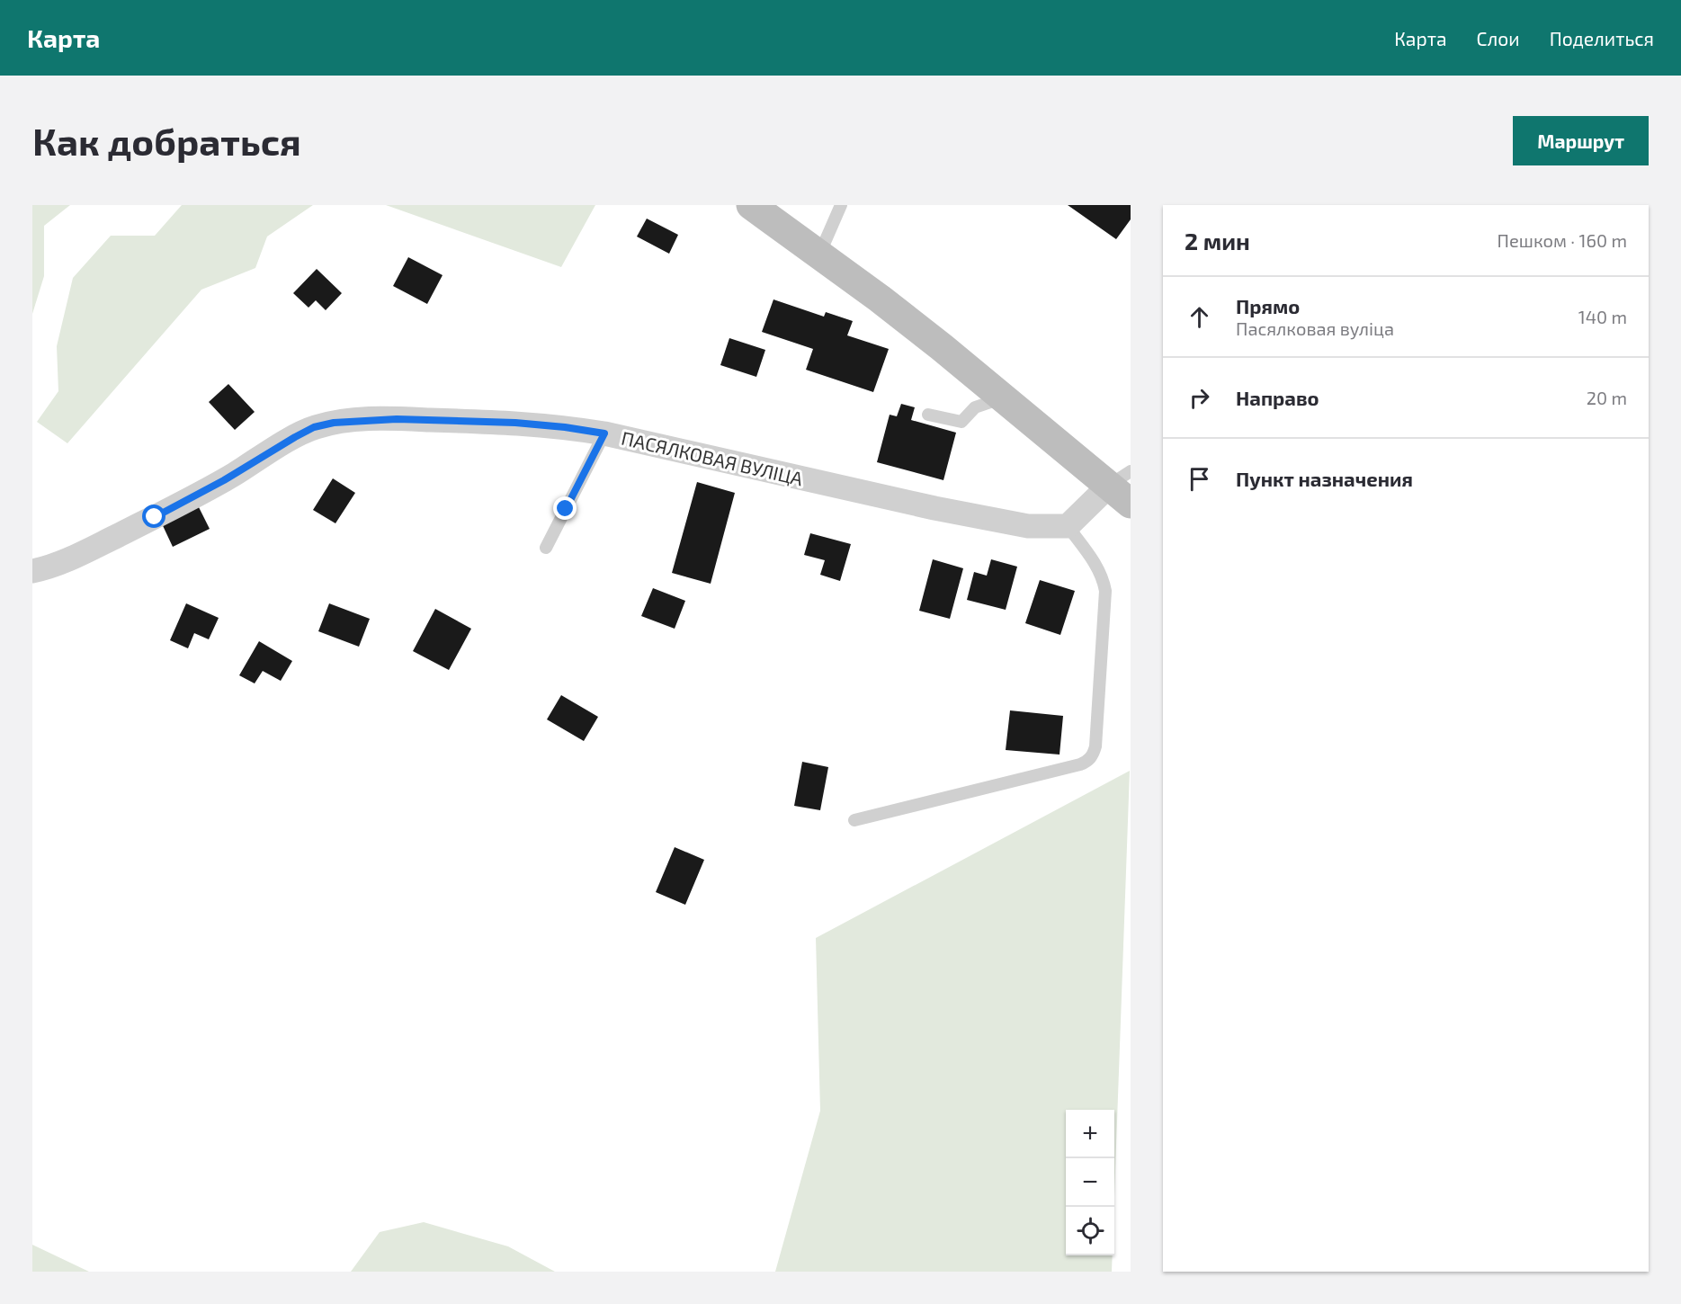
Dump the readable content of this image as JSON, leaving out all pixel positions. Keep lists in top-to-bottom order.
{
  "streets": {
    "street": ["ПАСЯЛКОВАЯ ВУЛІЦА"]
  },
  "page": {
    "header": "Карта",
    "nav": ["Карта", "Слои", "Поделиться"],
    "buttons": "Маршрут",
    "title": "Как добраться",
    "heading": ["2 мин", "Пешком · 160 m"],
    "list": [
      ["Прямо", "Пасялковая вуліца", "140 m"],
      ["Направо", "20 m"],
      "Пункт назначения"
    ],
    "map_buttons": ["+", "−"]
  }
}
